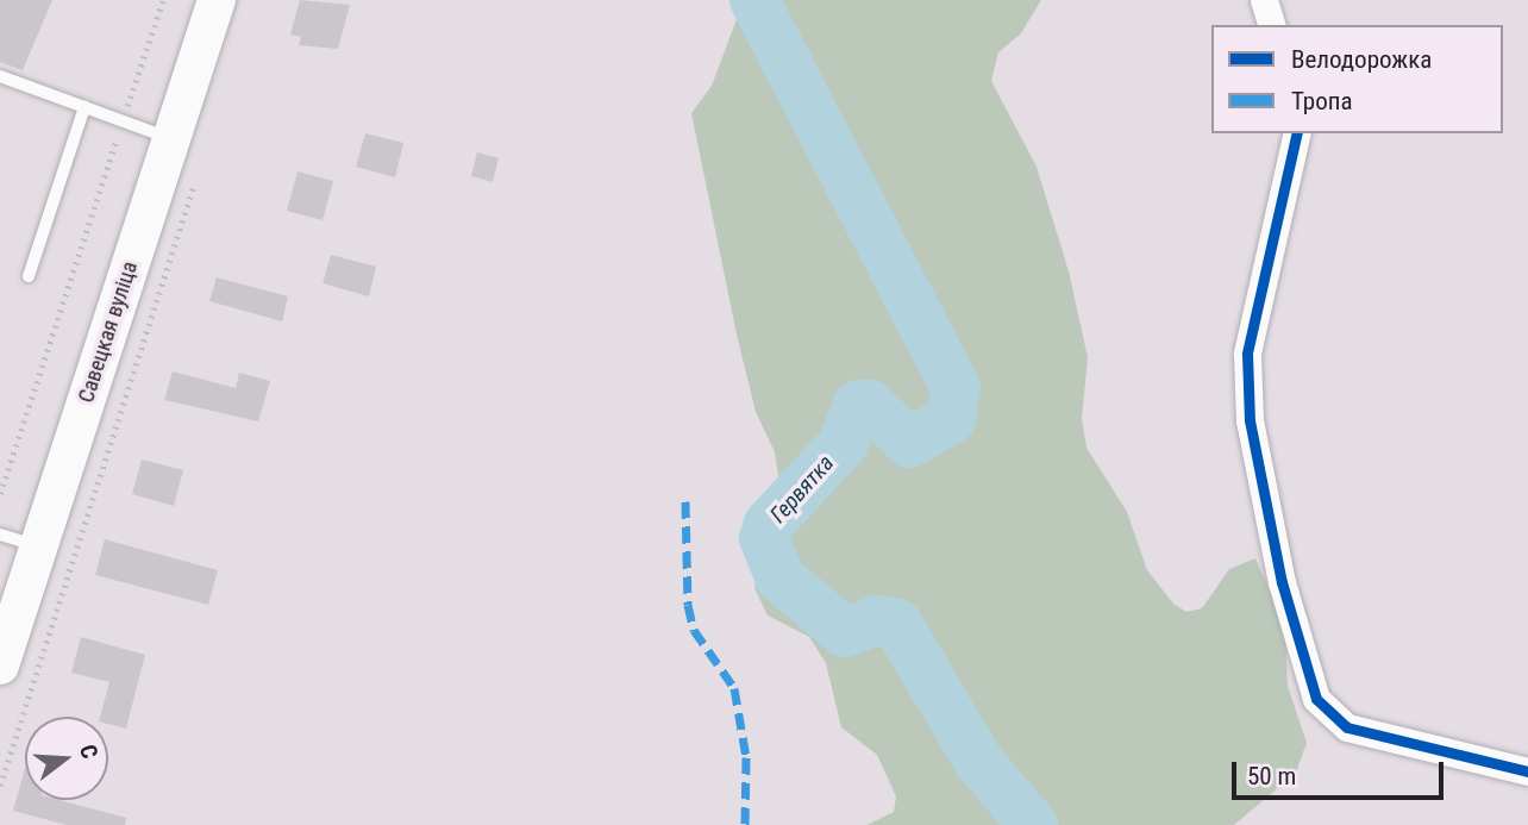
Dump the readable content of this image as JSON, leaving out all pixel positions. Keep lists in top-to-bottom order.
{
  "streets": {
    "main road": ["Савецкая вуліца"]
  },
  "water": ["Гервятка"],
  "legend": ["Велодорожка", "Тропа"],
  "scale_bar": "50 m",
  "north": "right"
}
